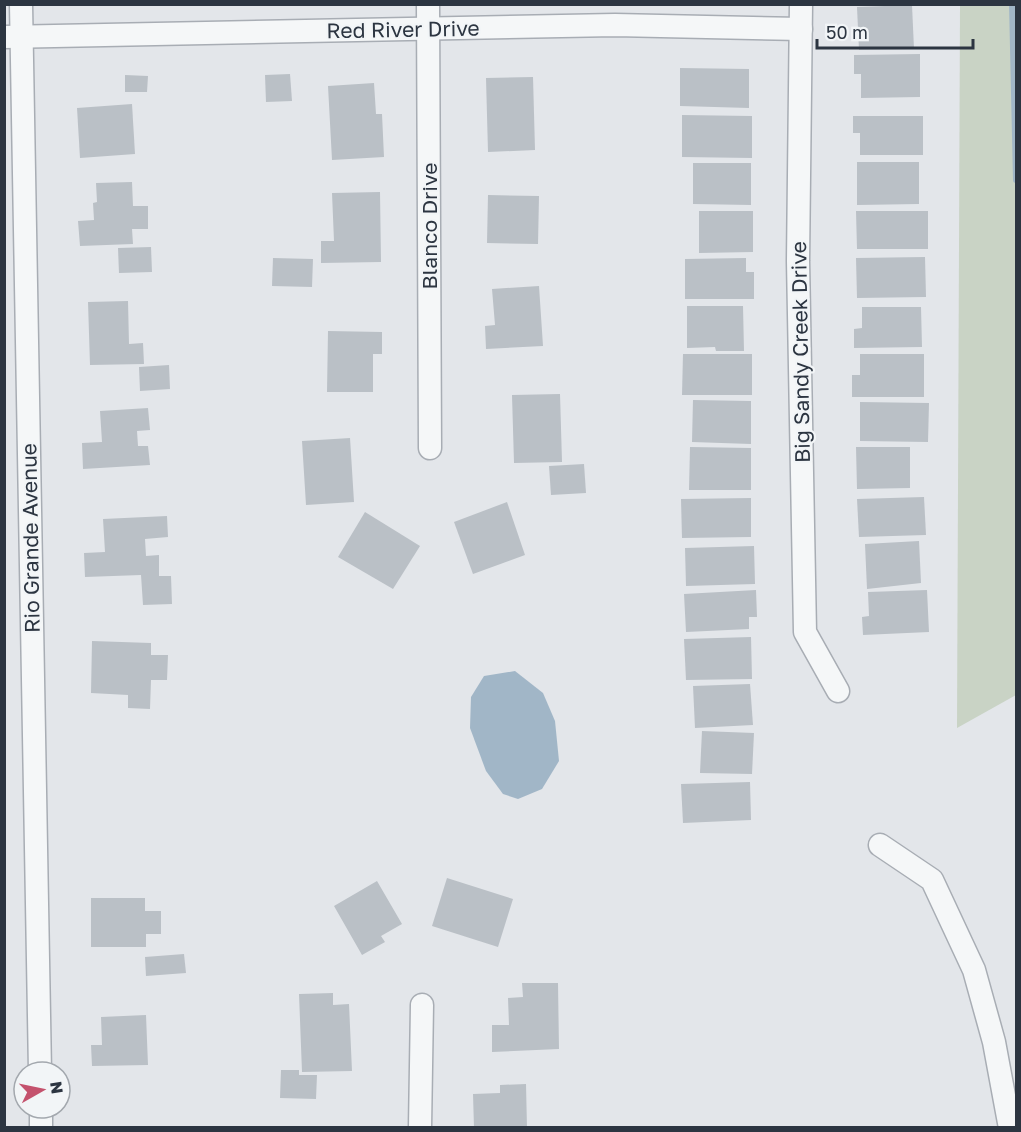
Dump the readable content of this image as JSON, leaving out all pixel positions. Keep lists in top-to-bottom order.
{
  "streets": {
    "street": [
      "Red River Drive",
      "Blanco Drive",
      "Big Sandy Creek Drive",
      "Rio Grande Avenue"
    ]
  },
  "crossings": [
    ["Red River Drive", "Blanco Drive"],
    ["Red River Drive", "Big Sandy Creek Drive"],
    ["Red River Drive", "Rio Grande Avenue"]
  ],
  "scale_bar": "50 m",
  "north": "right"
}
